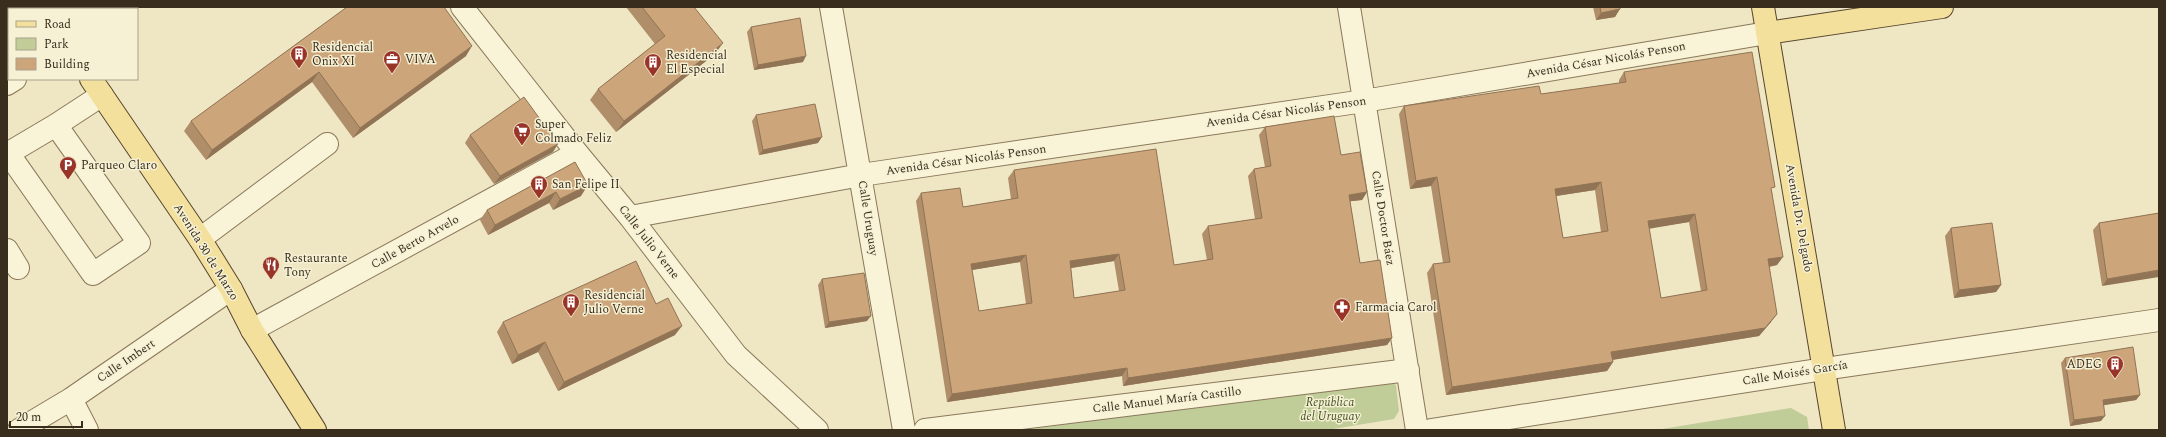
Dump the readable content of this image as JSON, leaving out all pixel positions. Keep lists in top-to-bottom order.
{
  "streets": {
    "main road": ["Avenida César Nicolás Penson", "Avenida Dr. Delgado", "Avenida 30 de Marzo"],
    "street": [
      "Calle Uruguay",
      "Calle Doctor Báez",
      "Calle Berto Arvelo",
      "Calle Julio Verne",
      "Calle Imbert",
      "Calle Moisés García",
      "Calle Manuel María Castillo"
    ]
  },
  "crossings": [
    ["Avenida César Nicolás Penson", "Calle Uruguay"],
    ["Avenida César Nicolás Penson", "Calle Doctor Báez"],
    ["Avenida César Nicolás Penson", "Avenida Dr. Delgado"],
    ["Avenida César Nicolás Penson", "Calle Julio Verne"],
    ["Calle Doctor Báez", "Calle Manuel María Castillo"],
    ["Avenida Dr. Delgado", "Calle Moisés García"],
    ["Calle Berto Arvelo", "Calle Julio Verne"],
    ["Calle Berto Arvelo", "Avenida 30 de Marzo"],
    ["Avenida 30 de Marzo", "Calle Imbert"]
  ],
  "parks": ["República del Uruguay"],
  "places": {
    "building": [
      "Residencial Onix XI",
      "Residencial El Especial",
      "San Felipe II",
      "Residencial Julio Verne",
      "ADEG"
    ],
    "office": ["VIVA"],
    "supermarket": ["Super Colmado Feliz"],
    "parking": ["Parqueo Claro"],
    "restaurant": ["Restaurante Tony"],
    "pharmacy": ["Farmacia Carol"]
  },
  "legend": ["Road", "Park", "Building"],
  "scale_bar": "20 m"
}
